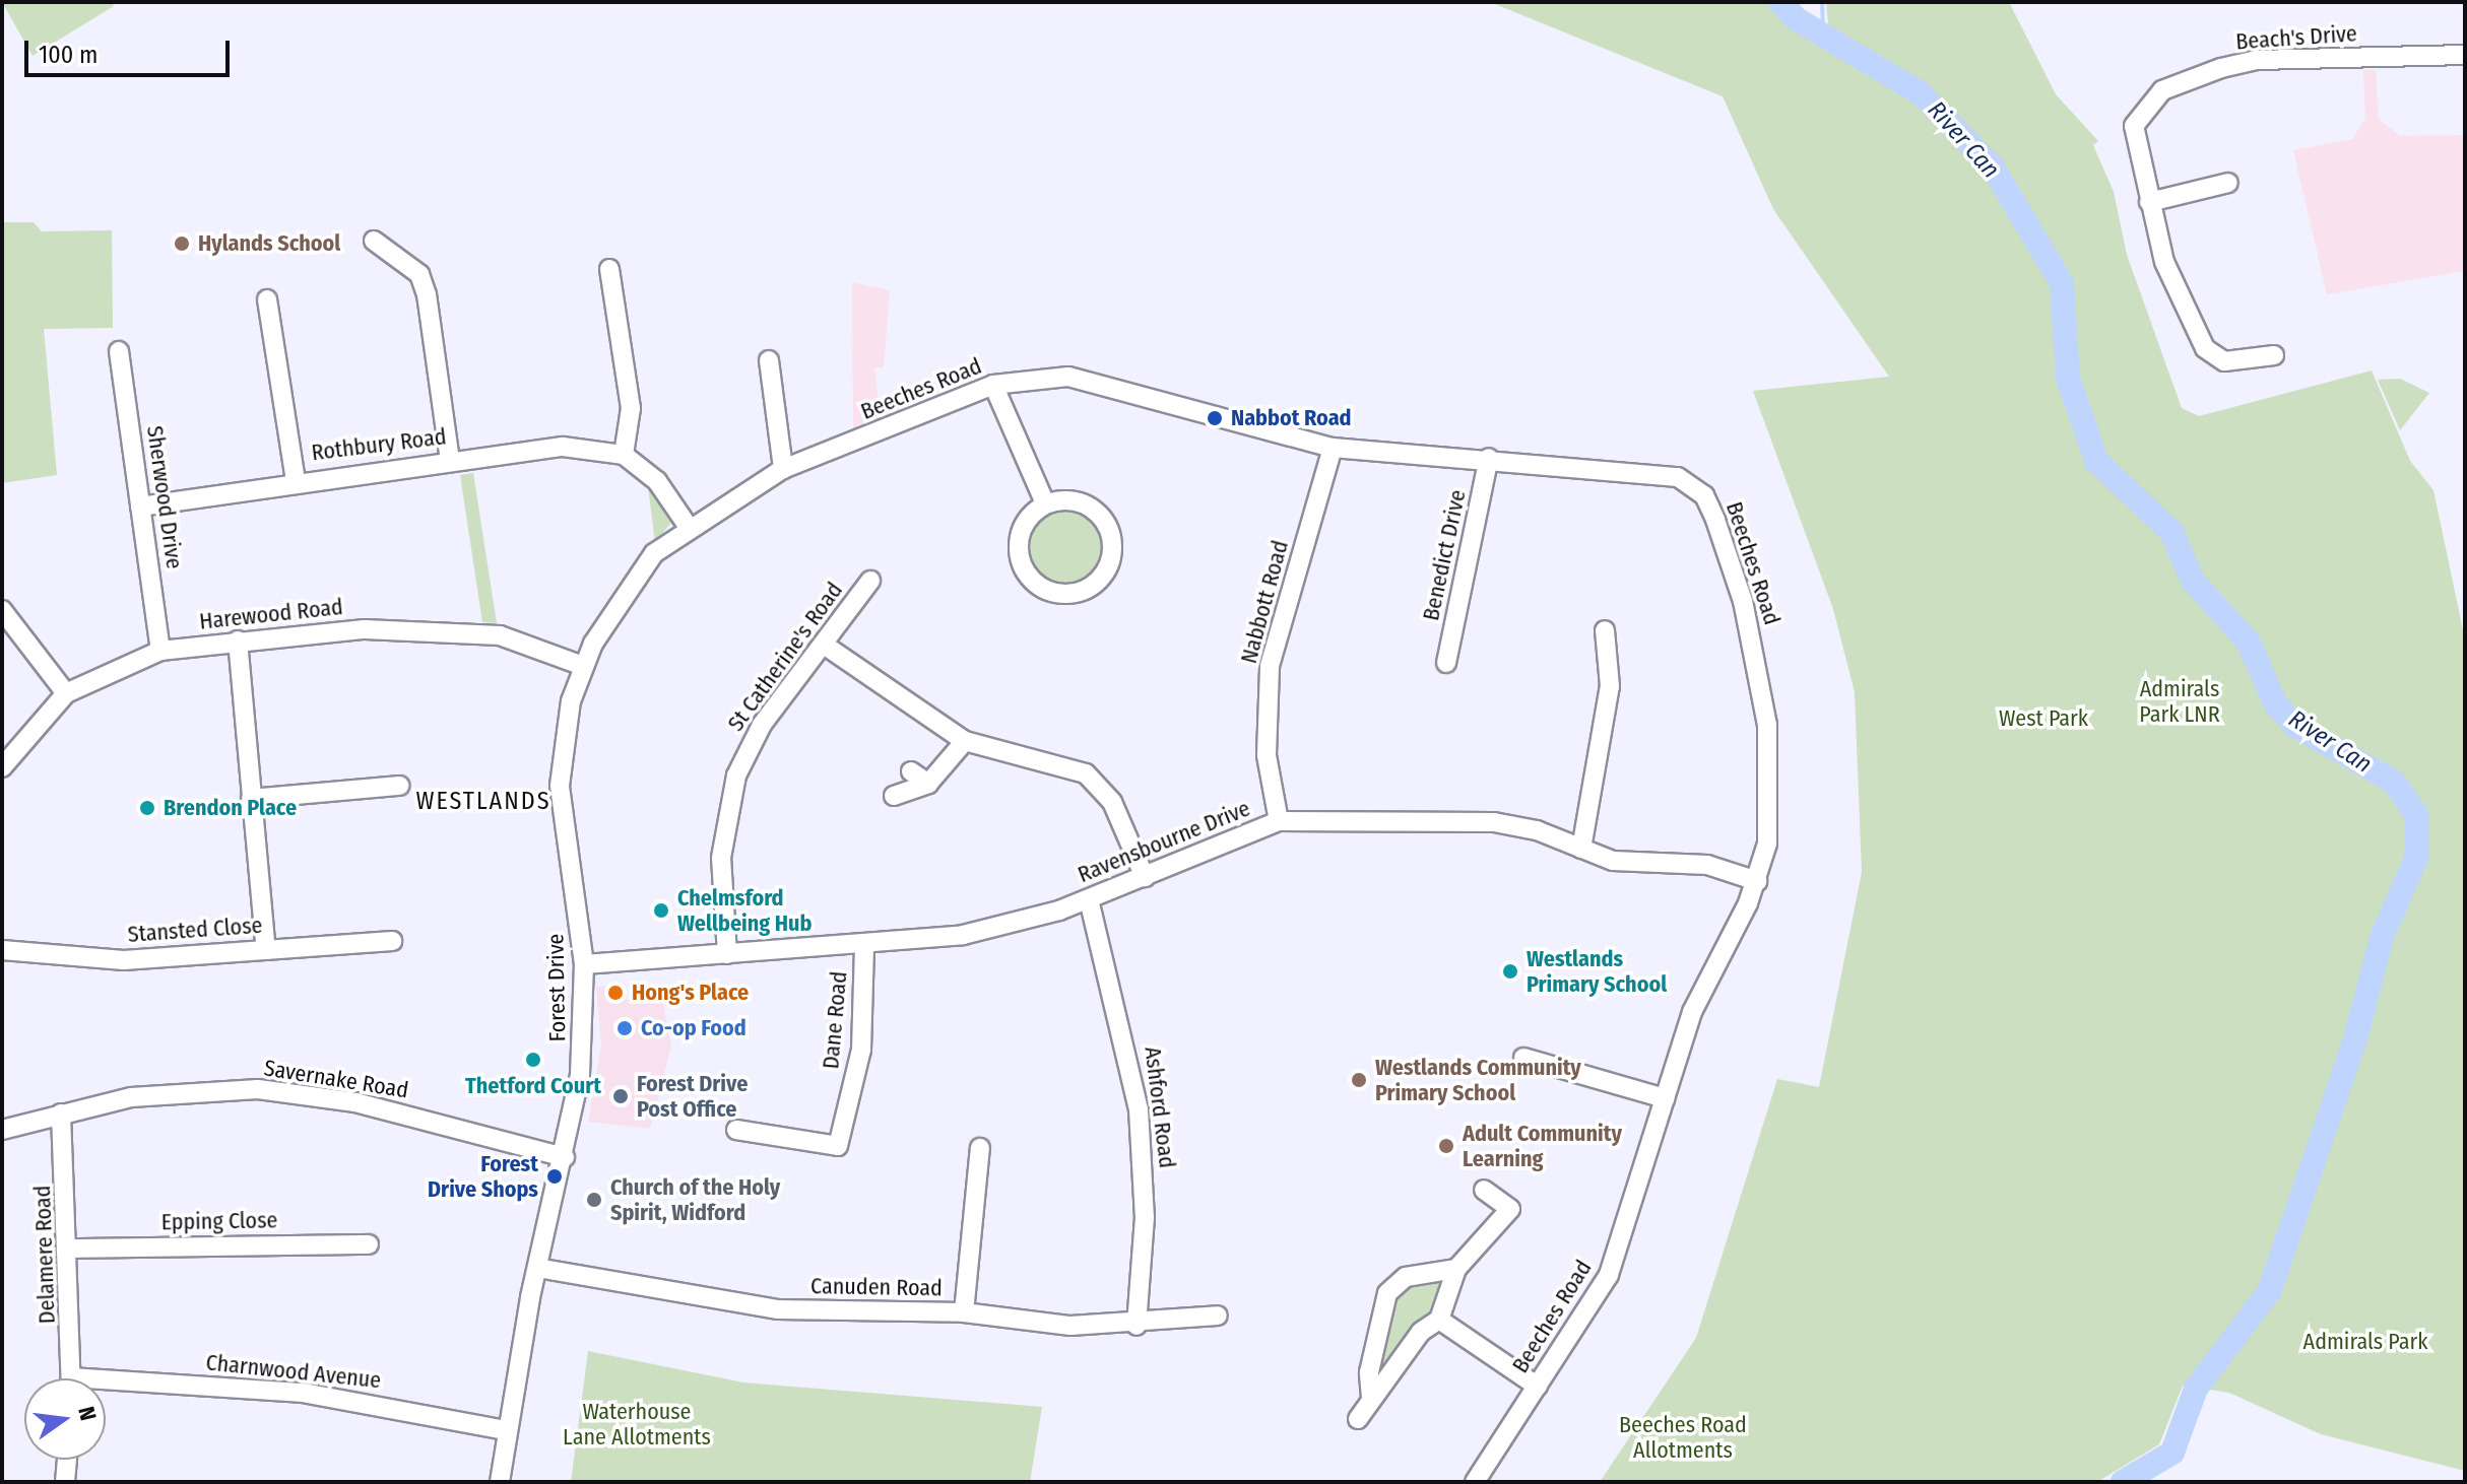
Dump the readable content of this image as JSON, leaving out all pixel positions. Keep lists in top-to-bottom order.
{
  "streets": {
    "street": [
      "Beach's Drive",
      "Beeches Road",
      "Rothbury Road",
      "Sherwood Drive",
      "Benedict Drive",
      "Nabbott Road",
      "Harewood Road",
      "St Catherine's Road",
      "Ravensbourne Drive",
      "Stansted Close",
      "Forest Drive",
      "Dane Road",
      "Savernake Road",
      "Ashford Road",
      "Epping Close",
      "Delamere Road",
      "Canuden Road",
      "Charnwood Avenue"
    ]
  },
  "crossings": [
    ["Beeches Road", "Benedict Drive"],
    ["Beeches Road", "Nabbott Road"],
    ["Beeches Road", "Ravensbourne Drive"],
    ["Beeches Road", "Forest Drive"],
    ["Rothbury Road", "Sherwood Drive"],
    ["Sherwood Drive", "Harewood Road"],
    ["Nabbott Road", "Ravensbourne Drive"],
    ["Harewood Road", "Forest Drive"],
    ["St Catherine's Road", "Ravensbourne Drive"],
    ["Ravensbourne Drive", "Forest Drive"],
    ["Ravensbourne Drive", "Dane Road"],
    ["Ravensbourne Drive", "Ashford Road"],
    ["Forest Drive", "Savernake Road"],
    ["Forest Drive", "Canuden Road"],
    ["Forest Drive", "Charnwood Avenue"],
    ["Savernake Road", "Delamere Road"],
    ["Ashford Road", "Canuden Road"],
    ["Epping Close", "Delamere Road"]
  ],
  "districts": ["WESTLANDS"],
  "water": ["River Can"],
  "parks": [
    "Admirals Park LNR",
    "West Park",
    "Admirals Park",
    "Waterhouse Lane Allotments",
    "Beeches Road Allotments"
  ],
  "places": [
    "Hylands School",
    "Nabbot Road",
    "Brendon Place",
    "Chelmsford Wellbeing Hub",
    "Westlands Primary School",
    "Hong's Place",
    "Co-op Food",
    "Thetford Court",
    "Westlands Community Primary School",
    "Forest Drive Post Office",
    "Adult Community Learning",
    "Forest Drive Shops",
    "Church of the Holy Spirit, Widford"
  ],
  "scale_bar": "100 m",
  "north": "right"
}
